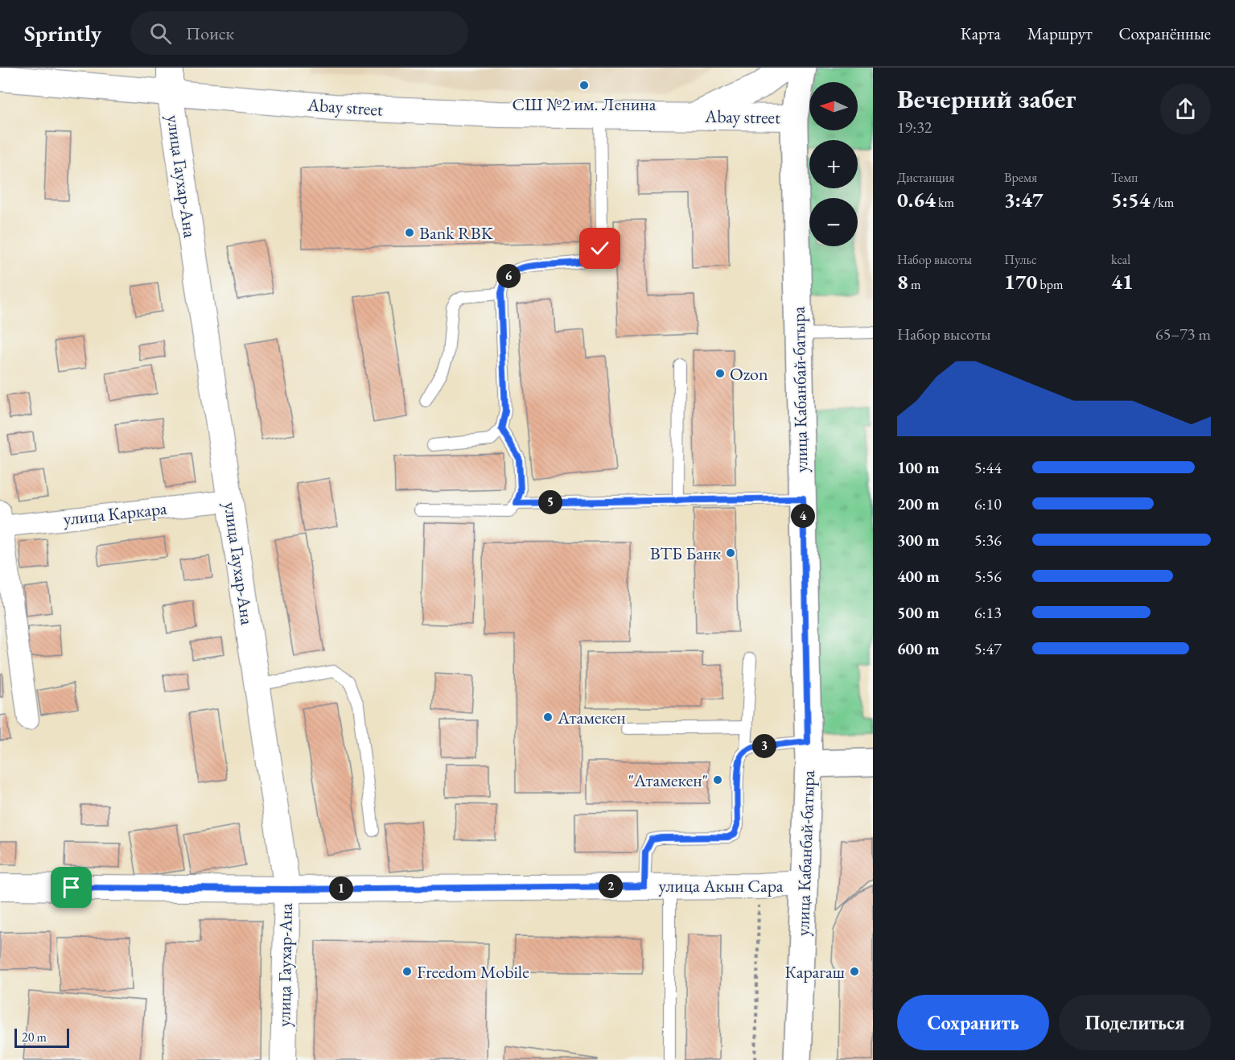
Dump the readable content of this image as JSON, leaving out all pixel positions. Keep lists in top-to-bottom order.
{
  "streets": {
    "main road": ["улица Кабанбай-батыра"],
    "street": [
      "Abay street",
      "улица Гаухар-Ана",
      "улица Каркара",
      "улица Акын Сара"
    ]
  },
  "crossings": [
    ["Abay street", "улица Гаухар-Ана"],
    ["Abay street", "улица Кабанбай-батыра"],
    ["улица Гаухар-Ана", "улица Каркара"],
    ["улица Гаухар-Ана", "улица Акын Сара"],
    ["улица Кабанбай-батыра", "улица Акын Сара"]
  ],
  "places": [
    "СШ №2 им. Ленина",
    "Bank RBK",
    "Ozon",
    "ВТБ Банк",
    "Атамекен",
    "\"Атамекен\"",
    "Freedom Mobile",
    "Карагаш"
  ],
  "scale_bar": "20 m",
  "north": "left",
  "page": {
    "header": "Sprintly",
    "search": "Поиск",
    "nav": ["Карта", "Маршрут", "Сохранённые"],
    "heading": ["Вечерний забег", "19:32"],
    "map_buttons": ["+", "−"],
    "stats": [
      ["Дистанция", "0.64 km"],
      ["Время", "3:47"],
      ["Темп", "5:54 /km"],
      ["Набор высоты", "8 m"],
      ["Пульс", "170 bpm"],
      ["kcal", "41"]
    ],
    "pins": [
      "6",
      "5",
      "4",
      "3",
      "2",
      "1"
    ],
    "chart": ["Набор высоты", "65–73 m"],
    "list": [
      {
        "name": "100 m",
        "note": "5:44"
      },
      {
        "name": "200 m",
        "note": "6:10"
      },
      {
        "name": "300 m",
        "note": "5:36"
      },
      {
        "name": "400 m",
        "note": "5:56"
      },
      {
        "name": "500 m",
        "note": "6:13"
      },
      {
        "name": "600 m",
        "note": "5:47"
      }
    ],
    "buttons": ["Сохранить", "Поделиться"],
    "scale": "20 m"
  }
}
